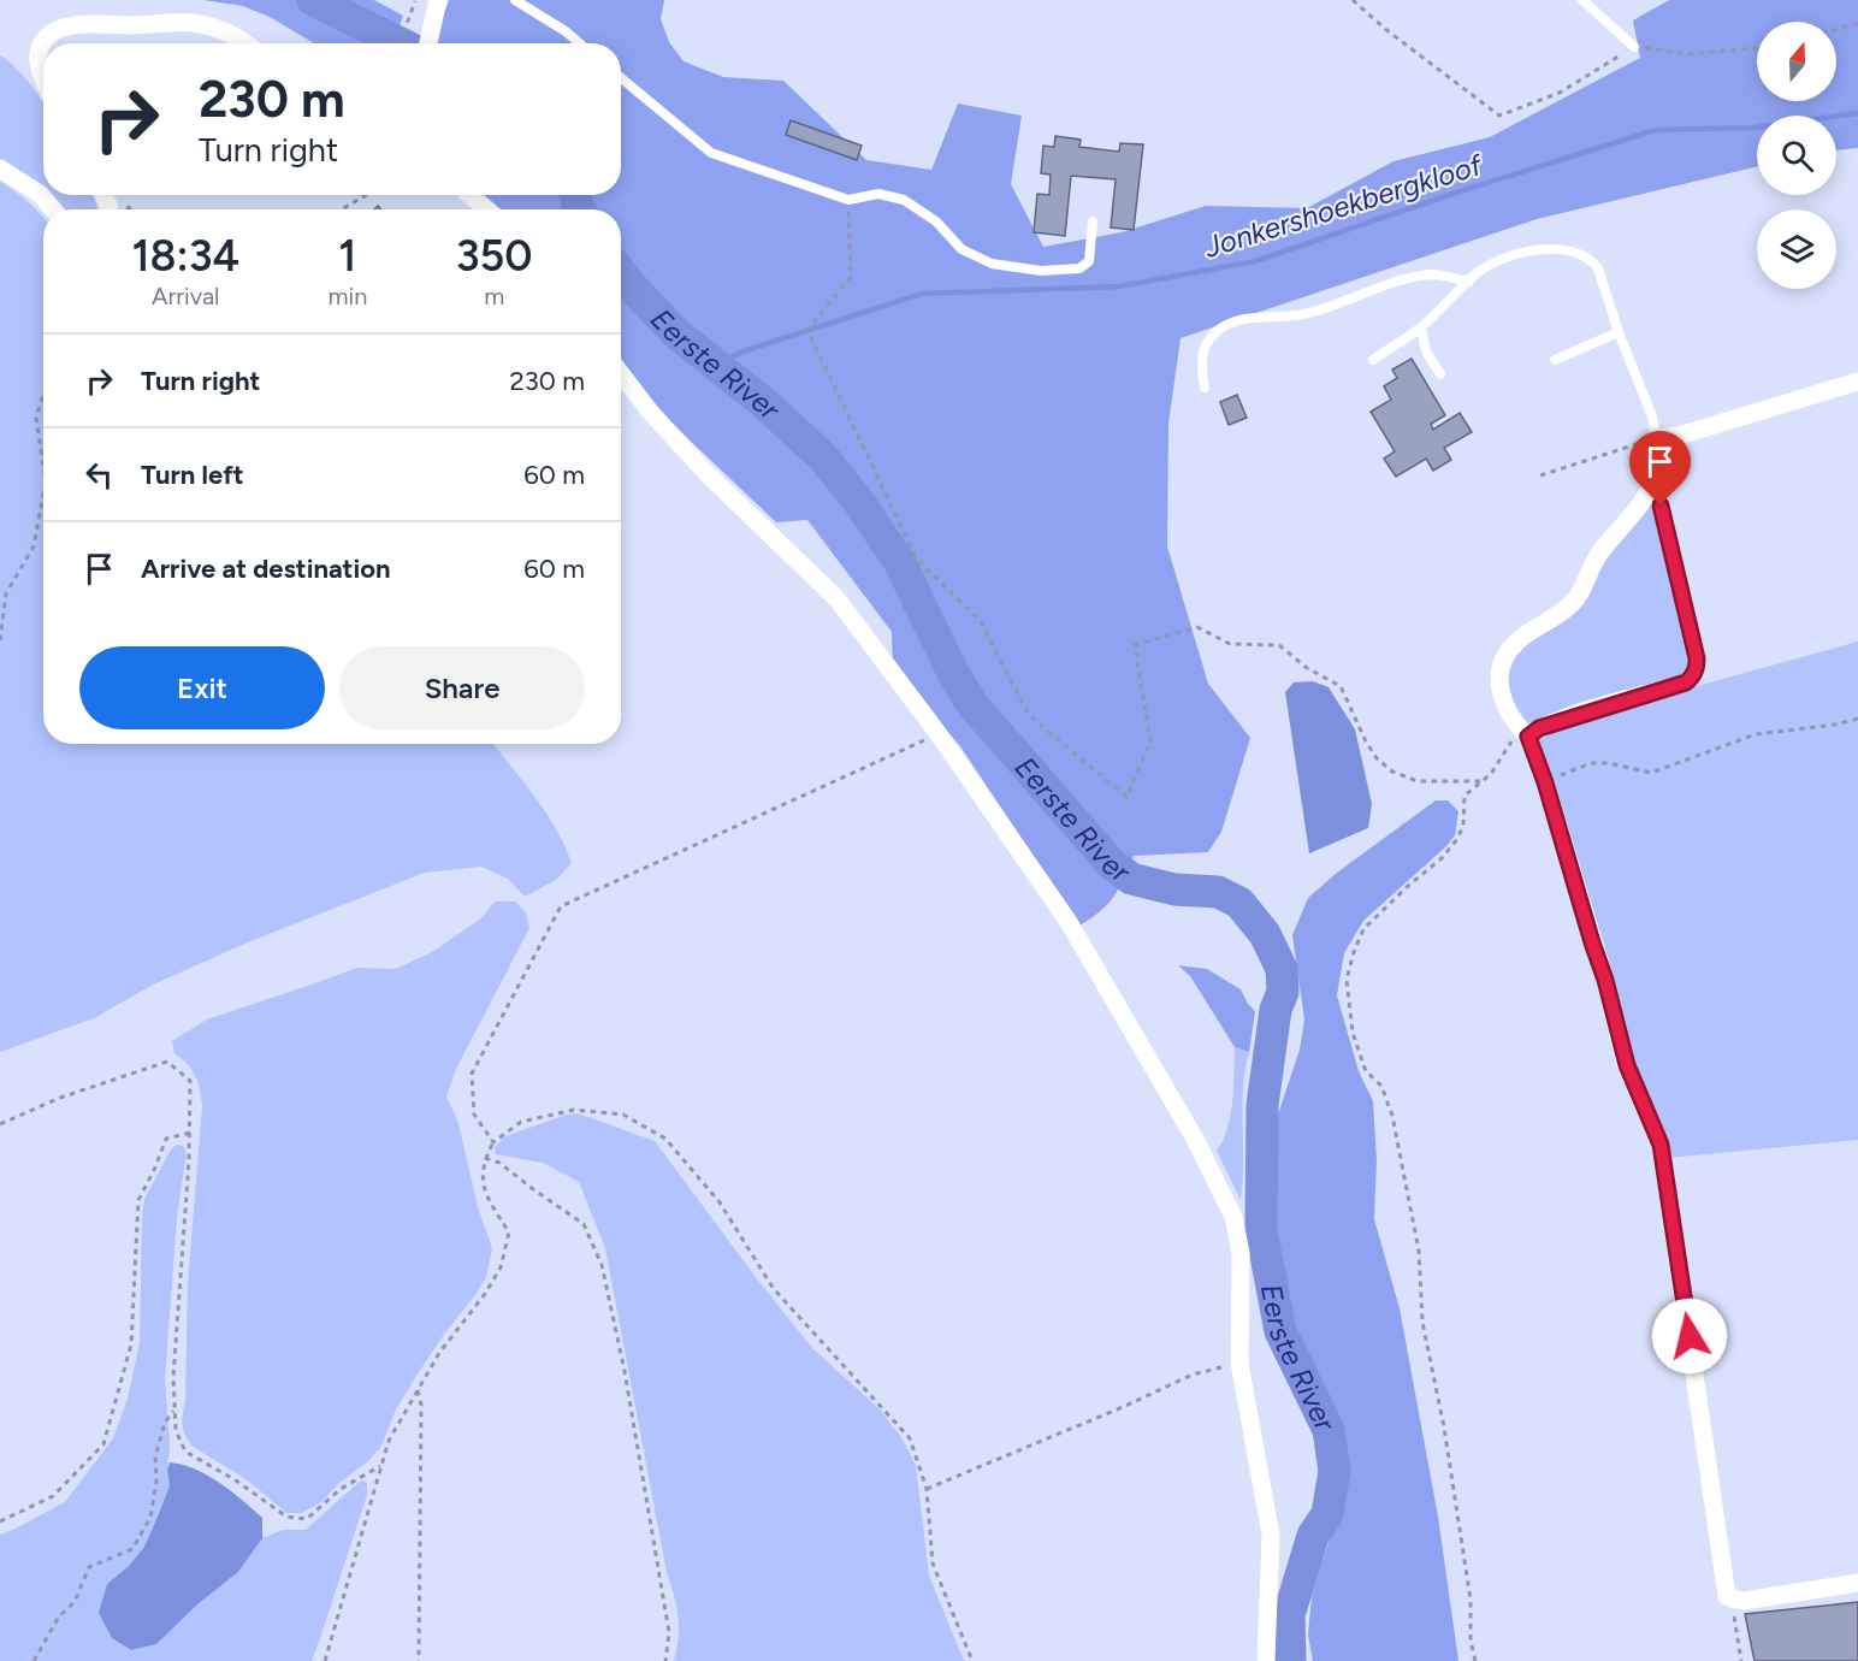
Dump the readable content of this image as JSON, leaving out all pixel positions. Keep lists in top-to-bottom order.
{
  "water": ["Jonkershoekbergkloof", "Eerste River"],
  "north": "top",
  "page": {
    "turn": ["230 m", "Turn right"],
    "eta": [
      "18:34",
      "Arrival",
      "1",
      "min",
      "350",
      "m"
    ],
    "list": [
      {
        "name": "Turn right",
        "value": "230 m"
      },
      {
        "name": "Turn left",
        "value": "60 m"
      },
      {
        "name": "Arrive at destination",
        "value": "60 m"
      }
    ],
    "buttons": ["Exit", "Share"]
  }
}
